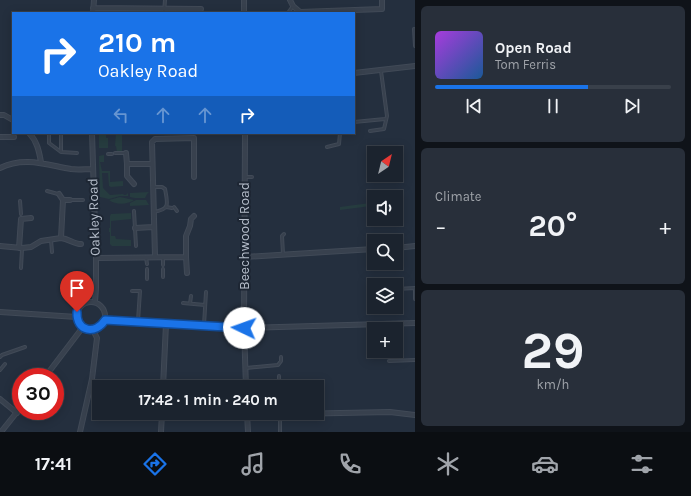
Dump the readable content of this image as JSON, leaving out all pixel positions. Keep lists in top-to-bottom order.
{
  "streets": {
    "street": ["Oakley Road", "Beechwood Road"]
  },
  "north": "top right",
  "page": {
    "turn": ["210 m", "Oakley Road"],
    "song": ["Open Road", "Tom Ferris"],
    "map_buttons": "+",
    "tile": [
      "Climate",
      ["29", "km/h"]
    ],
    "heat": ["−", "20°", "+"],
    "limit": "30",
    "trip": "17:42 · 1 min · 240 m",
    "tabs": "17:41"
  }
}
